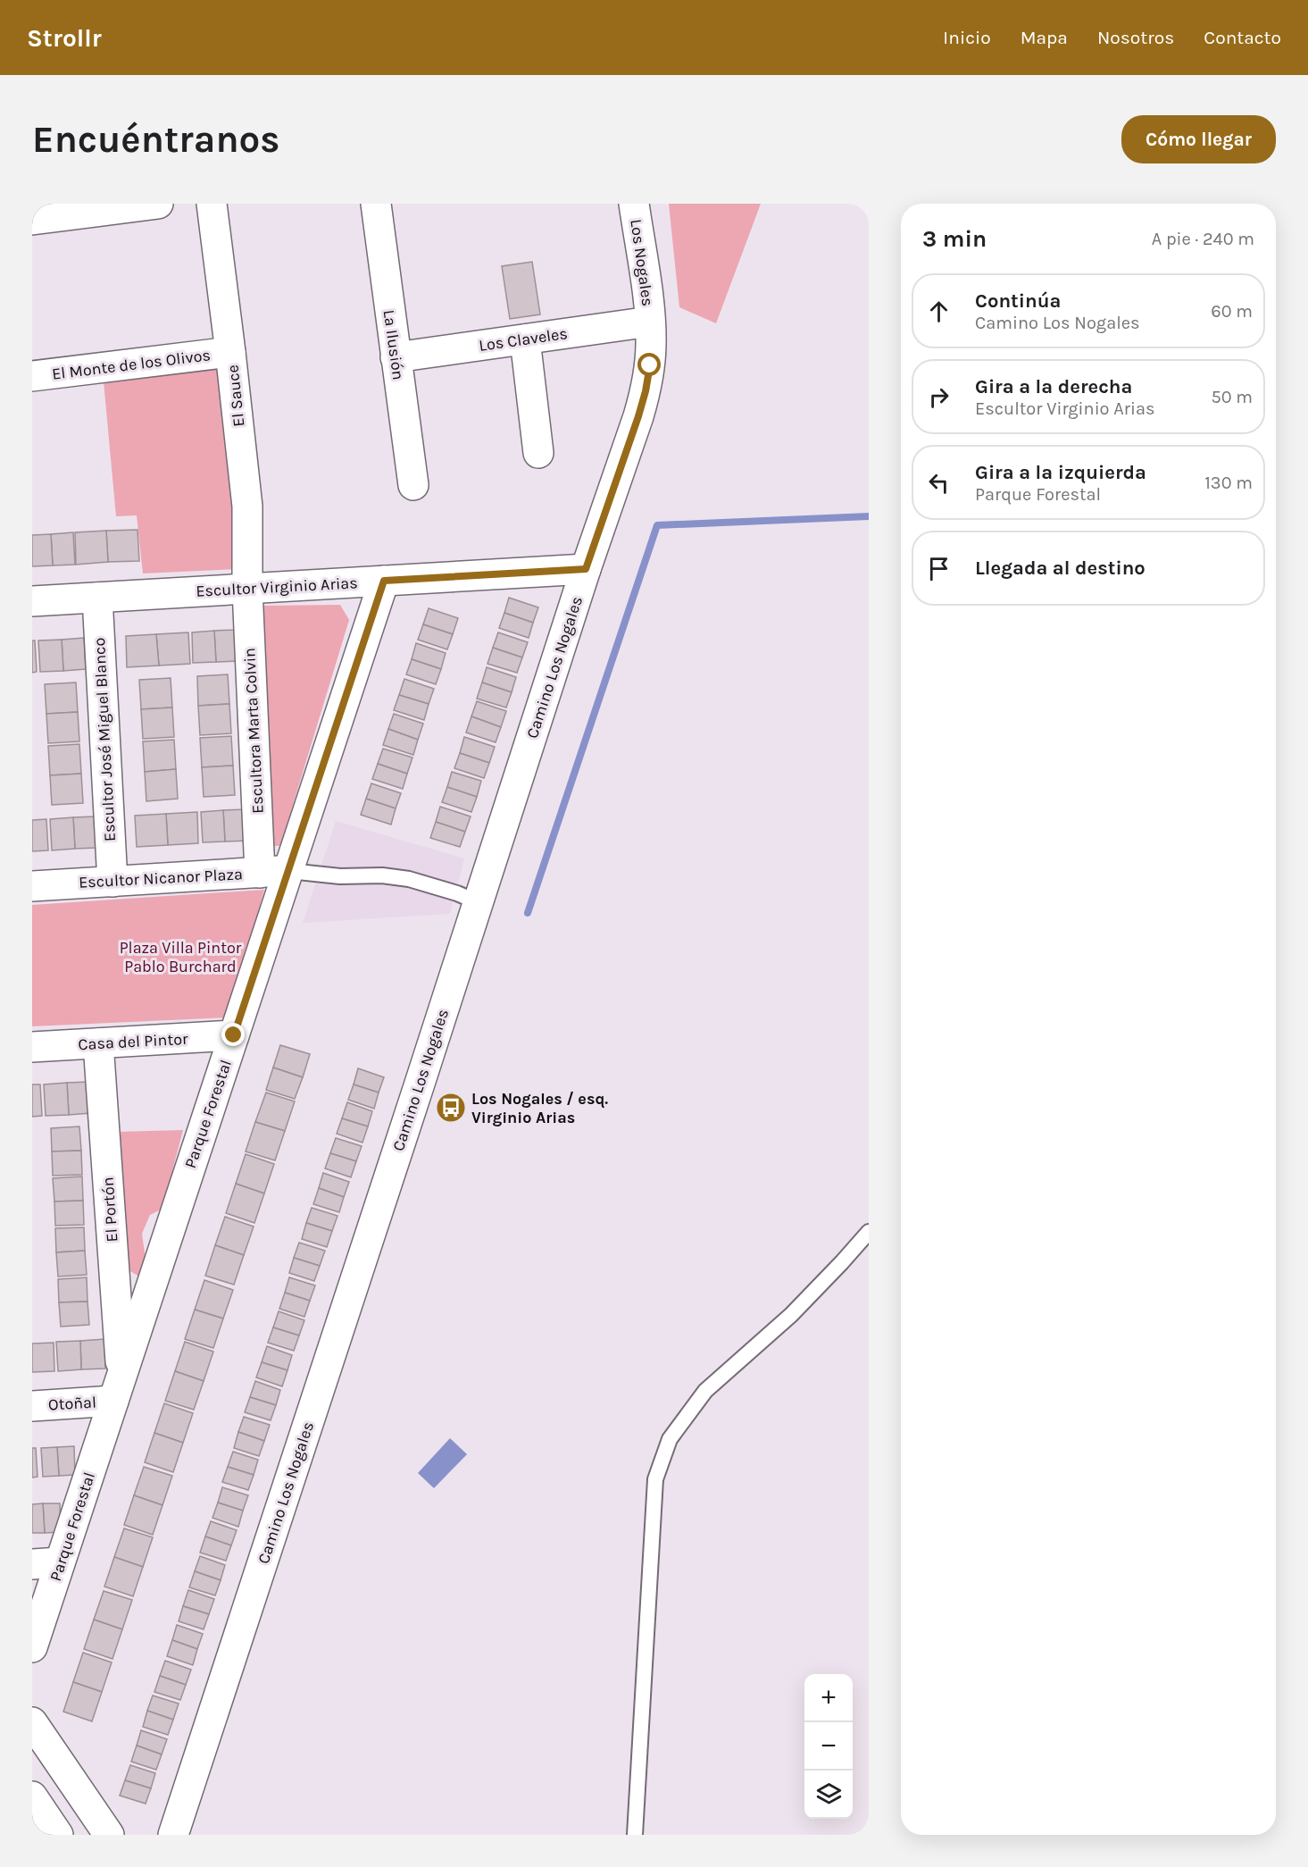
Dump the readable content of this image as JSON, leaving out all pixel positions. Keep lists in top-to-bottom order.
{
  "streets": {
    "street": [
      "Los Nogales",
      "Los Claveles",
      "La Ilusión",
      "El Monte de los Olivos",
      "El Sauce",
      "Escultor Virginio Arias",
      "Camino Los Nogales",
      "Escultora Marta Colvin",
      "Escultor José Miguel Blanco",
      "Escultor Nicanor Plaza",
      "Casa del Pintor",
      "Parque Forestal",
      "El Portón",
      "Otoñal"
    ]
  },
  "crossings": [
    ["Los Nogales", "Los Claveles"],
    ["Los Nogales", "Camino Los Nogales"],
    ["Los Claveles", "La Ilusión"],
    ["Los Claveles", "Camino Los Nogales"],
    ["El Monte de los Olivos", "El Sauce"],
    ["El Sauce", "Escultor Virginio Arias"],
    ["El Sauce", "Escultora Marta Colvin"],
    ["Escultor Virginio Arias", "Camino Los Nogales"],
    ["Escultor Virginio Arias", "Escultora Marta Colvin"],
    ["Escultor Virginio Arias", "Escultor José Miguel Blanco"],
    ["Escultor Virginio Arias", "Parque Forestal"],
    ["Escultora Marta Colvin", "Escultor Nicanor Plaza"],
    ["Escultor José Miguel Blanco", "Escultor Nicanor Plaza"],
    ["Escultor Nicanor Plaza", "Parque Forestal"],
    ["Casa del Pintor", "Parque Forestal"],
    ["Casa del Pintor", "El Portón"],
    ["Parque Forestal", "El Portón"],
    ["Parque Forestal", "Otoñal"],
    ["El Portón", "Otoñal"]
  ],
  "parks": ["Plaza Villa Pintor Pablo Burchard"],
  "places": {
    "bus stop": ["Los Nogales / esq. Virginio Arias"]
  },
  "page": {
    "header": "Strollr",
    "nav": [
      "Inicio",
      "Mapa",
      "Nosotros",
      "Contacto"
    ],
    "buttons": "Cómo llegar",
    "title": "Encuéntranos",
    "heading": ["3 min", "A pie · 240 m"],
    "list": [
      ["Continúa", "Camino Los Nogales", "60 m"],
      ["Gira a la derecha", "Escultor Virginio Arias", "50 m"],
      ["Gira a la izquierda", "Parque Forestal", "130 m"],
      "Llegada al destino"
    ],
    "map_buttons": ["+", "−"]
  }
}
